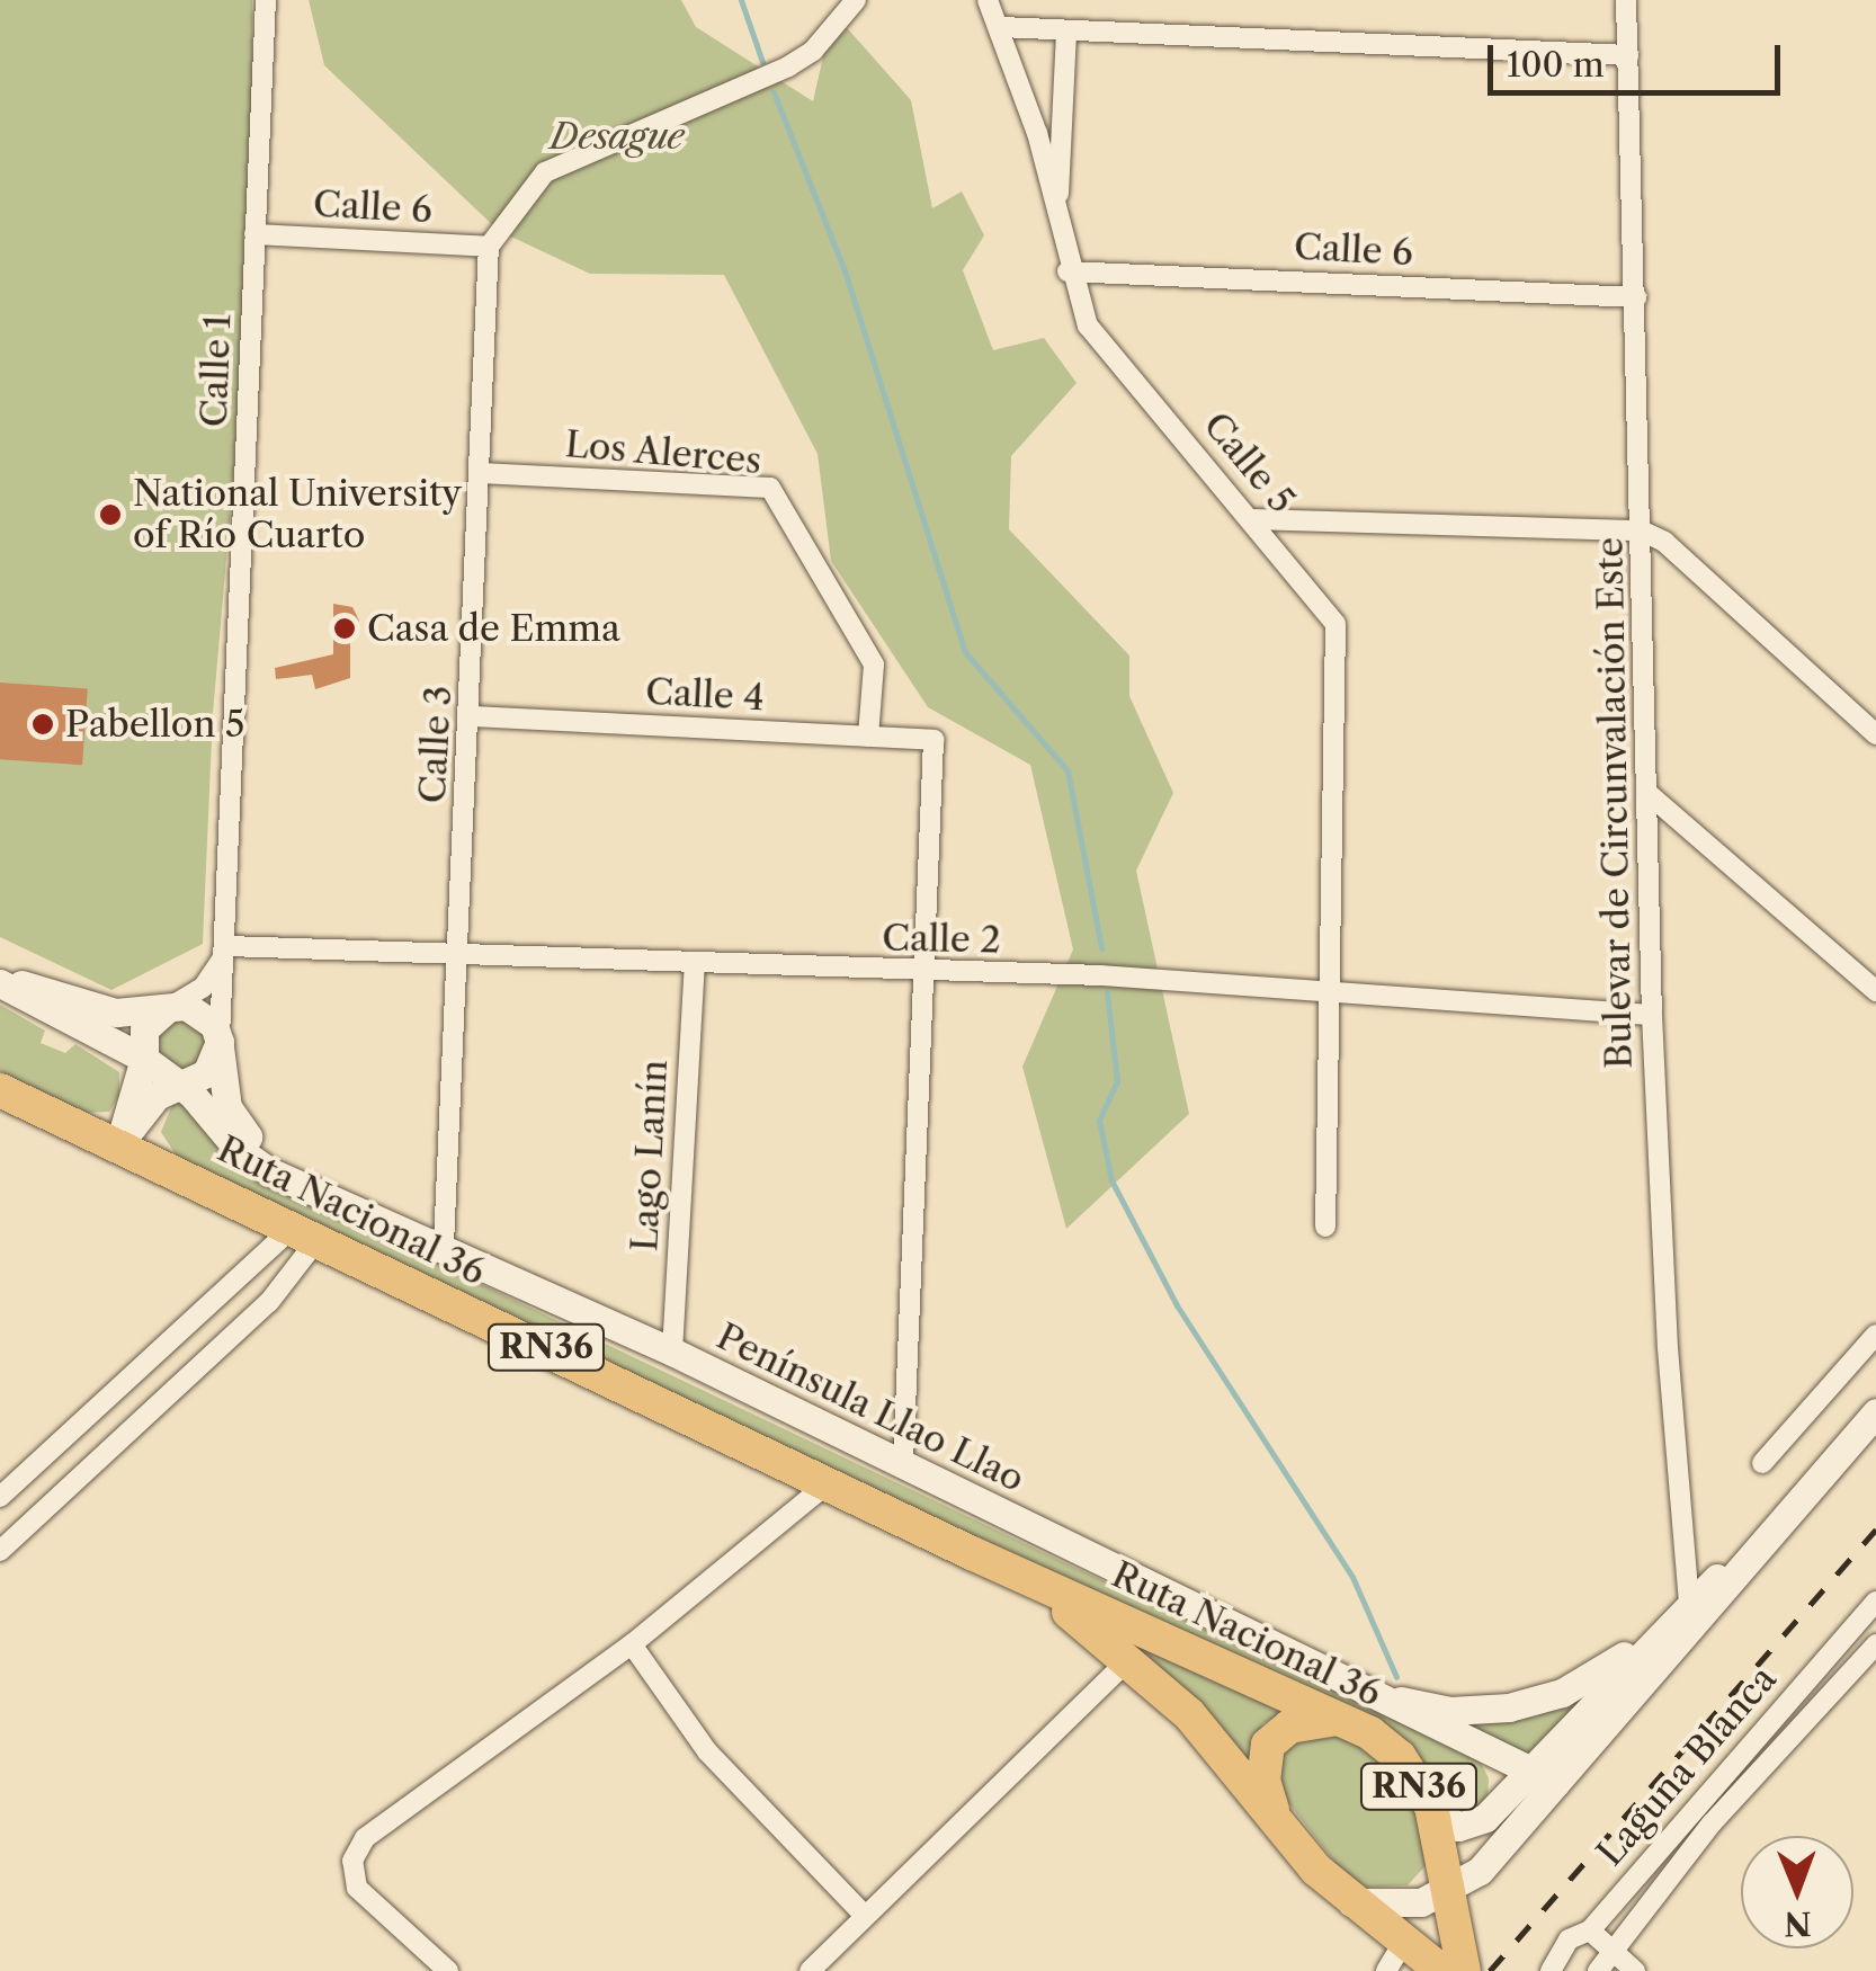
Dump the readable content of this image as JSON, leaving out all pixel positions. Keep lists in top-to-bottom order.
{
  "streets": {
    "highway": ["Ruta Nacional 36", "RN36"],
    "main road": ["Península Llao Llao"],
    "street": [
      "Calle 6",
      "Calle 1",
      "Los Alerces",
      "Calle 5",
      "Calle 4",
      "Calle 3",
      "Bulevar de Circunvalación Este",
      "Calle 2",
      "Lago Lanín",
      "Laguna Blanca"
    ]
  },
  "crossings": [
    ["Calle 6", "Calle 1"],
    ["Calle 6", "Calle 5"],
    ["Calle 6", "Calle 3"],
    ["Calle 6", "Bulevar de Circunvalación Este"],
    ["Calle 1", "Calle 2"],
    ["Calle 1", "Península Llao Llao"],
    ["Los Alerces", "Calle 4"],
    ["Los Alerces", "Calle 3"],
    ["Calle 5", "Calle 2"],
    ["Calle 4", "Calle 3"],
    ["Calle 4", "Calle 2"],
    ["Calle 3", "Calle 2"],
    ["Calle 3", "Península Llao Llao"],
    ["Bulevar de Circunvalación Este", "Calle 2"],
    ["Bulevar de Circunvalación Este", "Península Llao Llao"],
    ["Calle 2", "Lago Lanín"],
    ["Lago Lanín", "Península Llao Llao"],
    ["Ruta Nacional 36", "RN36"]
  ],
  "parks": ["Desague"],
  "places": ["National University of Río Cuarto", "Casa de Emma", "Pabellon 5"],
  "scale_bar": "100 m",
  "north": "bottom"
}
